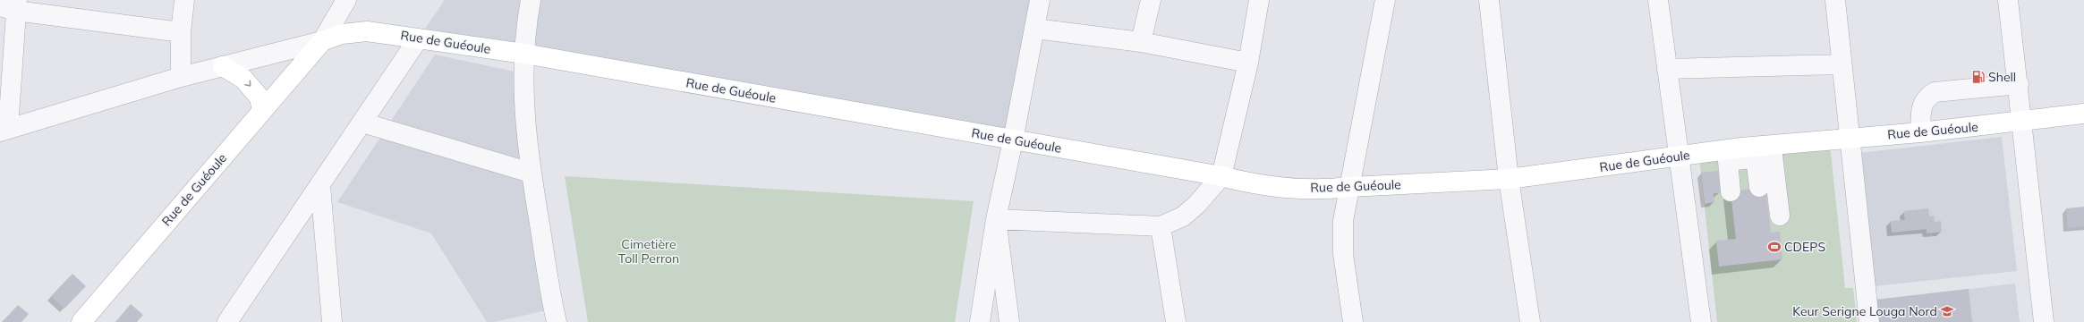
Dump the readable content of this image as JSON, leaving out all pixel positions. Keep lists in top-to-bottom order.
{
  "streets": {
    "main road": ["Rue de Guéoule"]
  },
  "parks": ["Cimetière Toll Perron"],
  "places": {
    "fuel station": ["Shell"],
    "sports": ["CDEPS"],
    "school or university": ["Keur Serigne Louga Nord"]
  }
}
